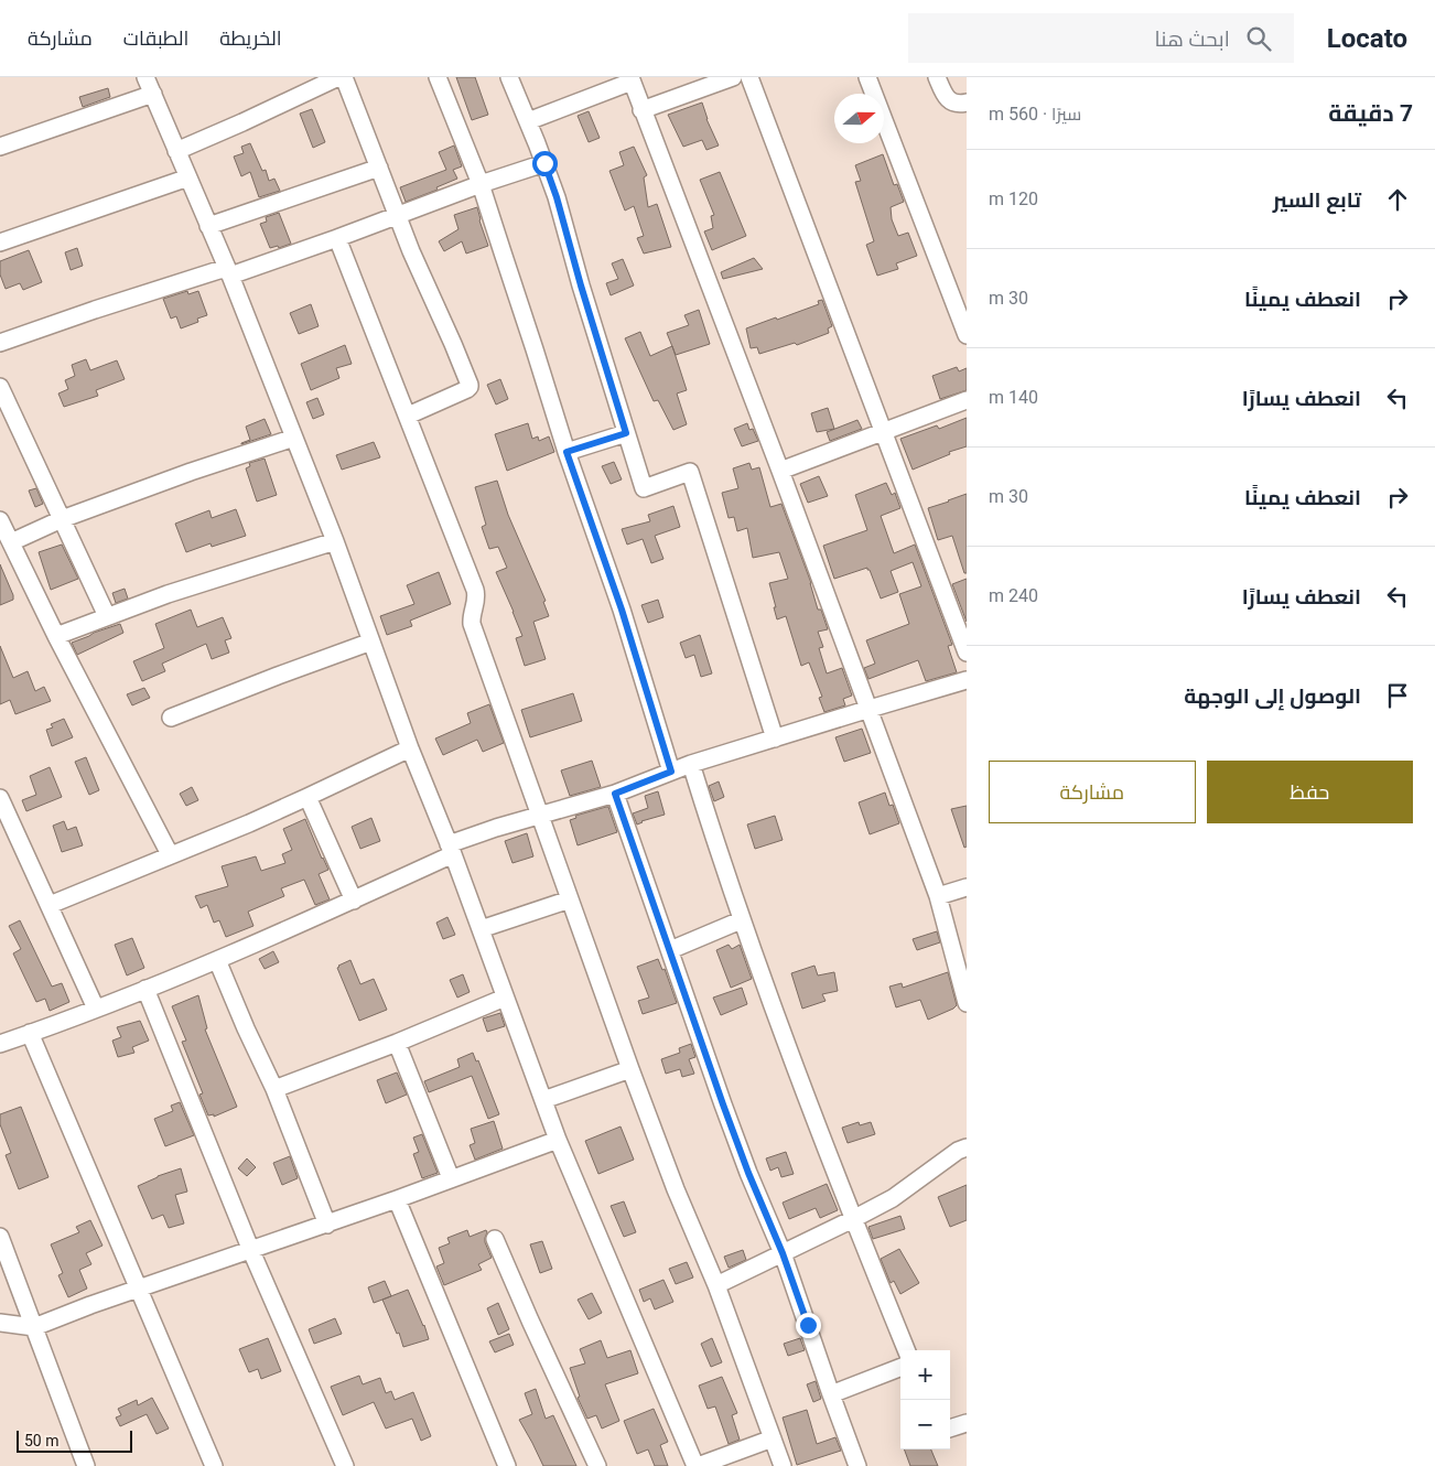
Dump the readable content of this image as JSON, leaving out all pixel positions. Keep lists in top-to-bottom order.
{
  "scale_bar": "50 m",
  "north": "right",
  "page": {
    "header": "Locato",
    "search": "ابحث هنا",
    "nav": ["الخريطة", "الطبقات", "مشاركة"],
    "heading": ["7 دقيقة", "سيرًا · 560 m"],
    "list": [
      ["تابع السير", "120 m"],
      ["انعطف يمينًا", "30 m"],
      ["انعطف يسارًا", "140 m"],
      ["انعطف يمينًا", "30 m"],
      ["انعطف يسارًا", "240 m"],
      "الوصول إلى الوجهة"
    ],
    "buttons": ["حفظ", "مشاركة"],
    "map_buttons": ["+", "−"],
    "scale": "50 m"
  }
}
